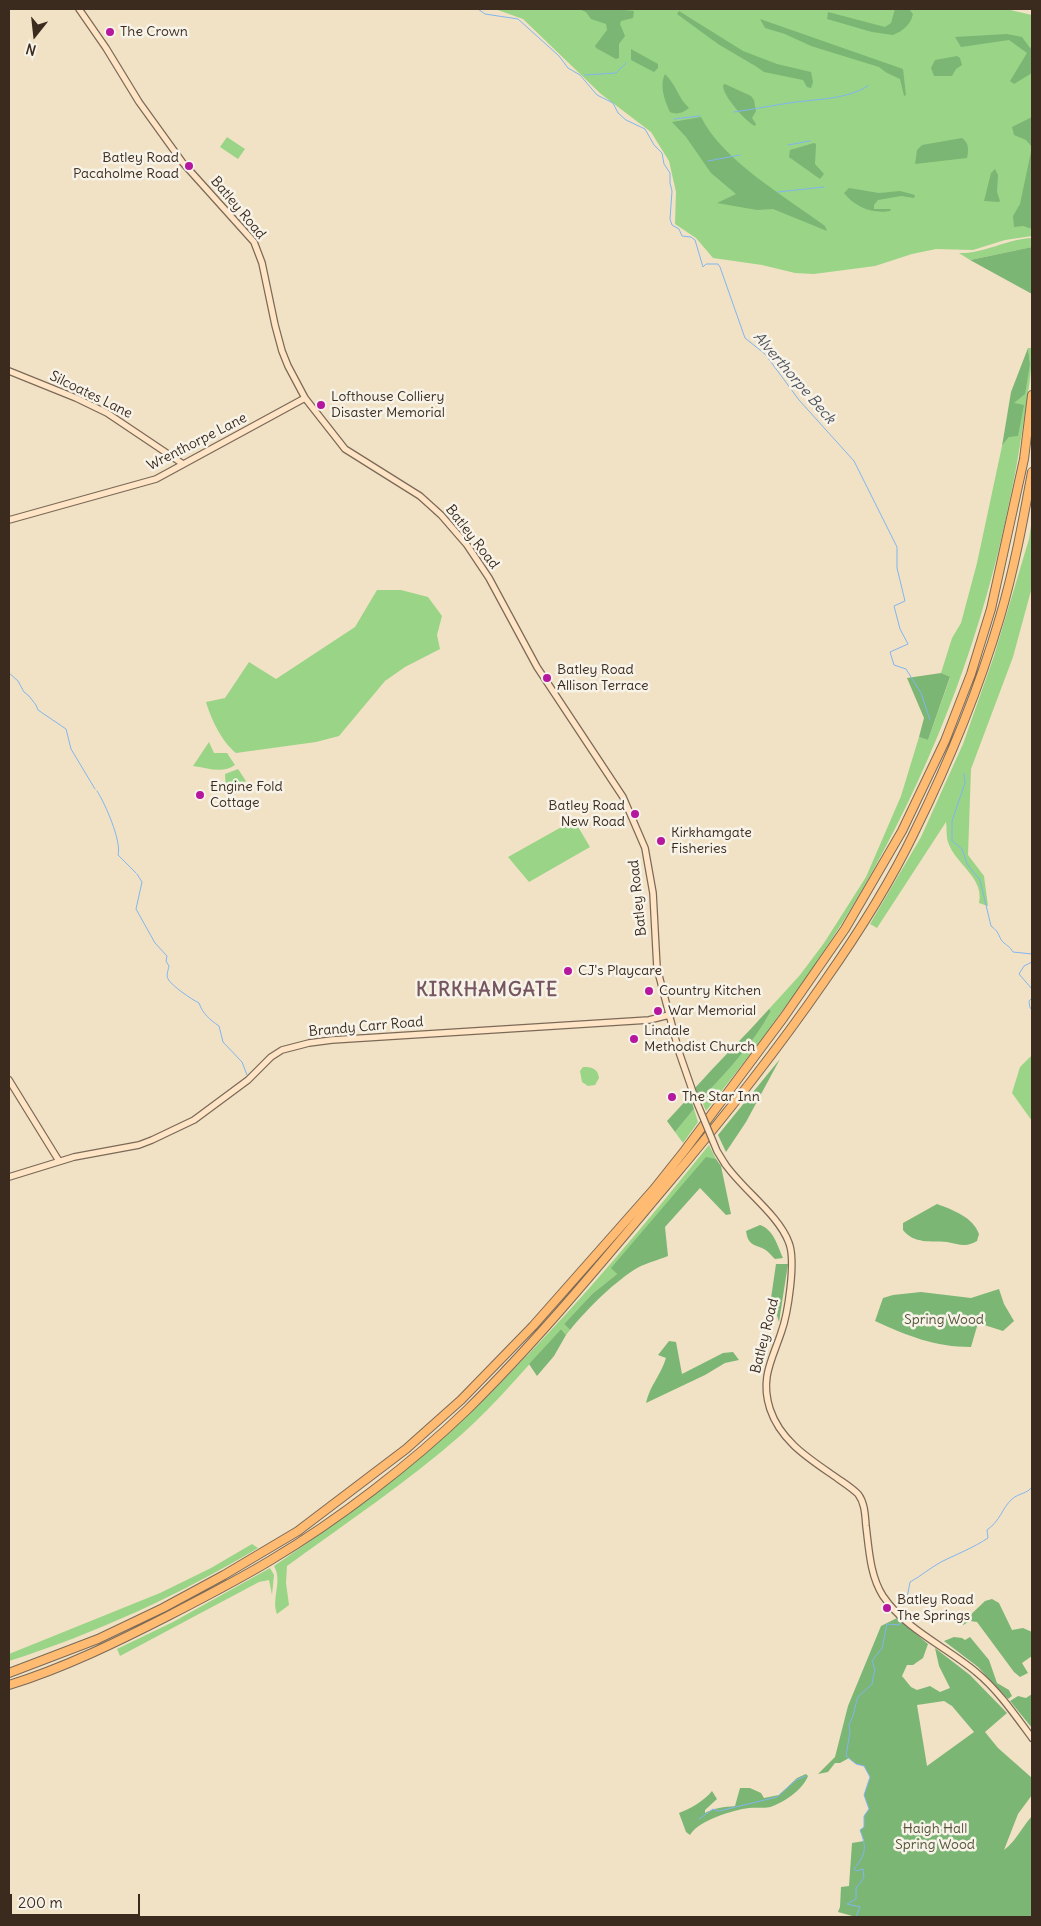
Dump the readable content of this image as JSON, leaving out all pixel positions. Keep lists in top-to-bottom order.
{
  "streets": {
    "street": [
      "Batley Road",
      "Silcoates Lane",
      "Wrenthorpe Lane",
      "Brandy Carr Road"
    ]
  },
  "crossings": [
    ["Batley Road", "Wrenthorpe Lane"],
    ["Batley Road", "Brandy Carr Road"],
    ["Silcoates Lane", "Wrenthorpe Lane"]
  ],
  "districts": ["KIRKHAMGATE"],
  "water": ["Alverthorpe Beck"],
  "parks": ["Spring Wood", "Haigh Hall Spring Wood"],
  "places": [
    "The Crown",
    "Batley Road Pacaholme Road",
    "Lofthouse Colliery Disaster Memorial",
    "Batley Road Allison Terrace",
    "Engine Fold Cottage",
    "Batley Road New Road",
    "Kirkhamgate Fisheries",
    "CJ's Playcare",
    "Country Kitchen",
    "War Memorial",
    "Lindale Methodist Church",
    "The Star Inn",
    "Batley Road The Springs"
  ],
  "scale_bar": "200 m",
  "north": "bottom"
}
